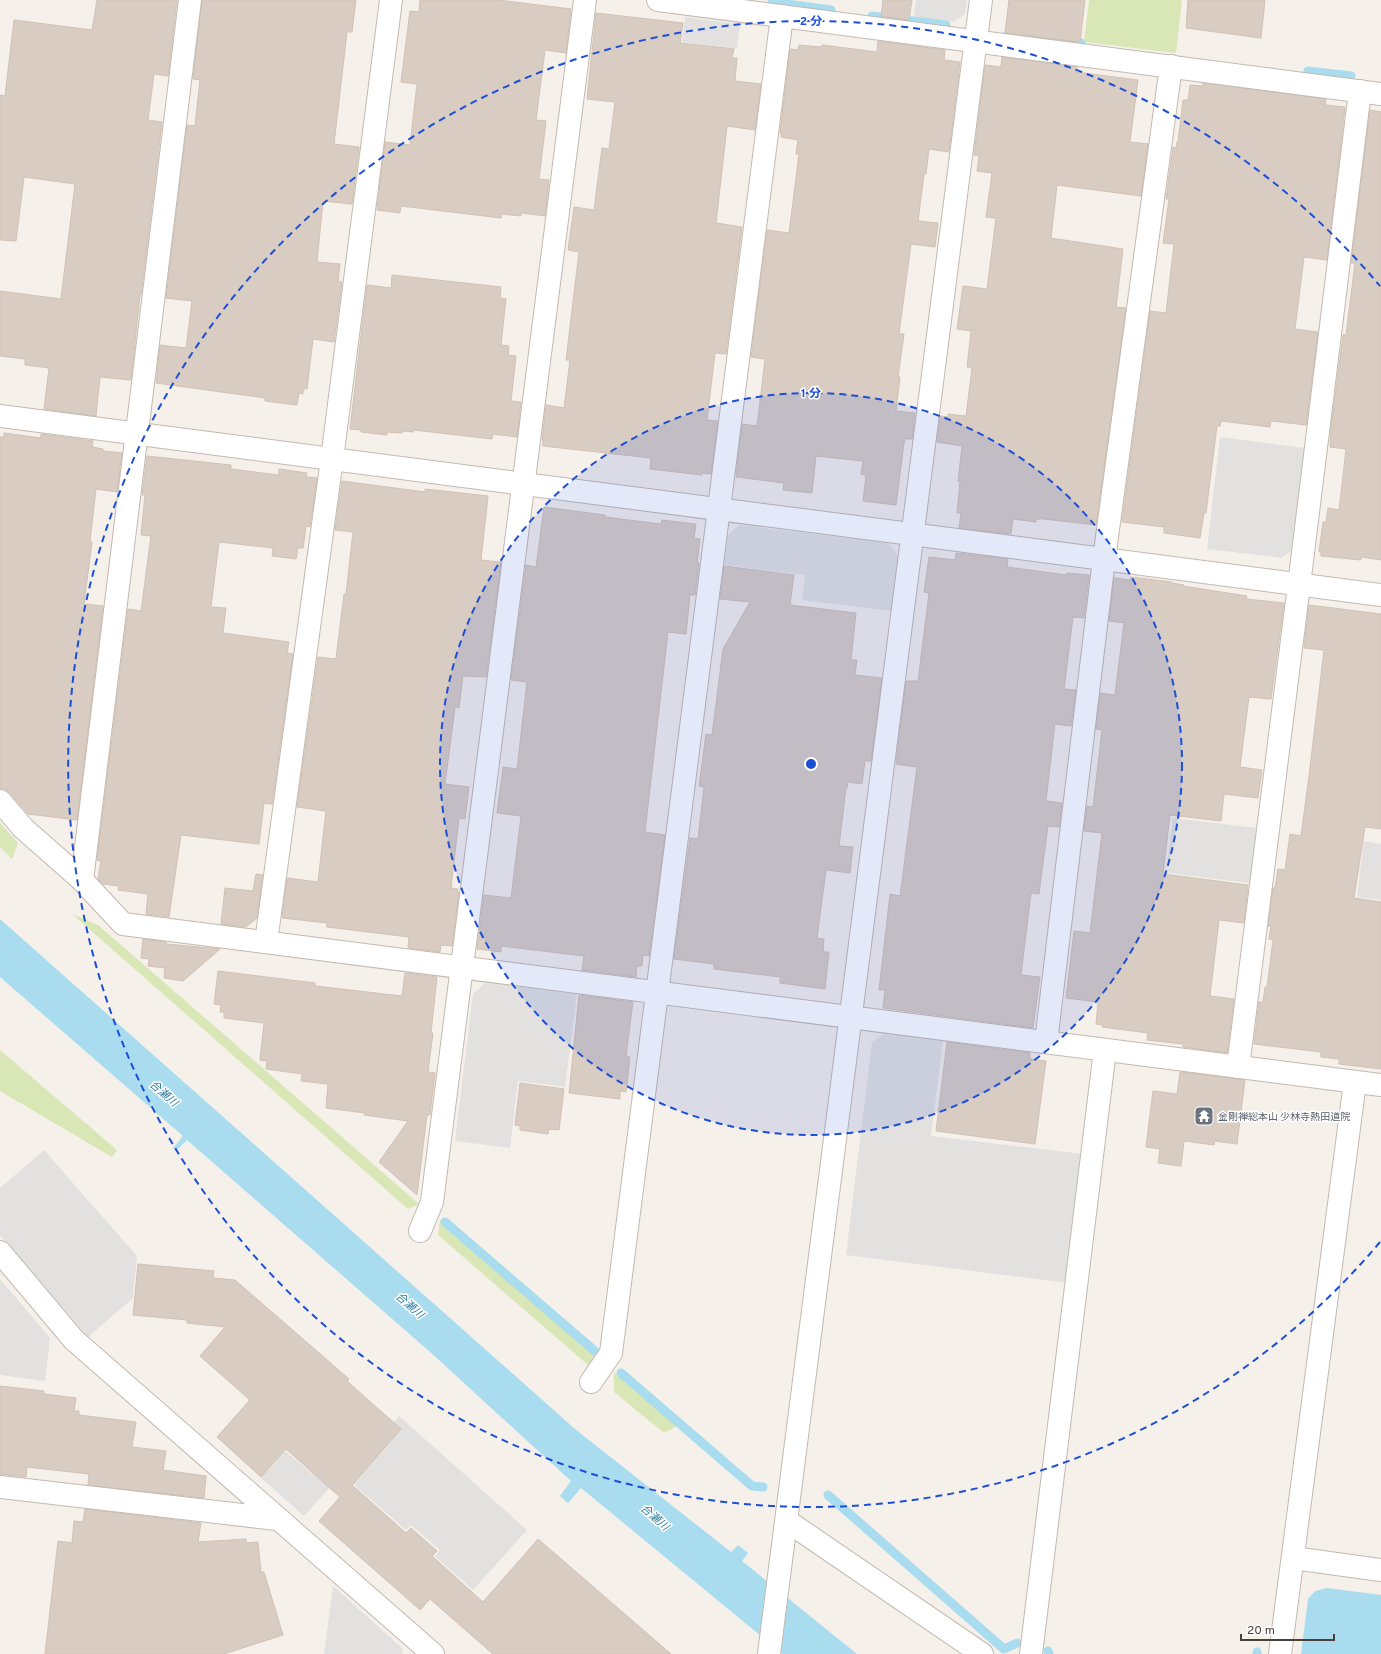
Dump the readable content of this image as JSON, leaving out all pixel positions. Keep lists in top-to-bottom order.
{
  "water": ["合瀬川"],
  "places": {
    "temple": ["金剛禅総本山 少林寺熱田道院"]
  },
  "scale_bar": "20 m",
  "rings": ["2 分", "1 分"]
}
